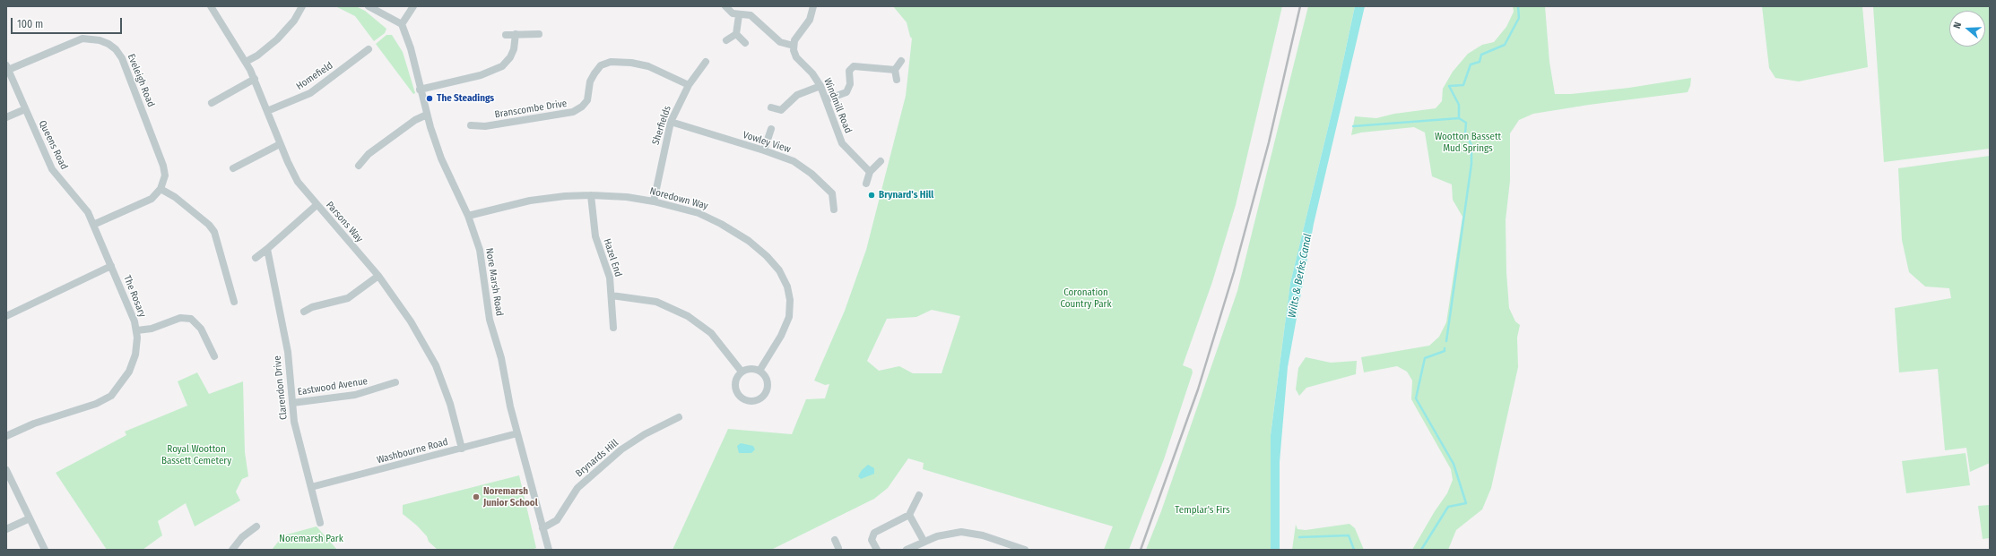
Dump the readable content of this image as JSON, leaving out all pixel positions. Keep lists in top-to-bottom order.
{
  "streets": {
    "street": [
      "Homefield",
      "Eveleigh Road",
      "Windmill Road",
      "Branscombe Drive",
      "Sherfields",
      "Vowley View",
      "Queens Road",
      "Noredown Way",
      "Parsons Way",
      "Hazel End",
      "Nore Marsh Road",
      "The Rosary",
      "Eastwood Avenue",
      "Clarendon Drive",
      "Washbourne Road",
      "Brynards Hill"
    ]
  },
  "crossings": [
    ["Homefield", "Parsons Way"],
    ["Eveleigh Road", "Queens Road"],
    ["Branscombe Drive", "Sherfields"],
    ["Sherfields", "Vowley View"],
    ["Sherfields", "Noredown Way"],
    ["Queens Road", "The Rosary"],
    ["Noredown Way", "Hazel End"],
    ["Noredown Way", "Nore Marsh Road"],
    ["Parsons Way", "Washbourne Road"],
    ["Nore Marsh Road", "Washbourne Road"],
    ["Nore Marsh Road", "Brynards Hill"],
    ["Eastwood Avenue", "Clarendon Drive"],
    ["Clarendon Drive", "Washbourne Road"]
  ],
  "water": ["Wilts & Berks Canal"],
  "parks": [
    "Wootton Bassett Mud Springs",
    "Coronation Country Park",
    "Royal Wootton Bassett Cemetery",
    "Templar's Firs",
    "Noremarsh Park"
  ],
  "places": ["The Steadings", "Brynard's Hill", "Noremarsh Junior School"],
  "scale_bar": "100 m",
  "north": "left"
}
